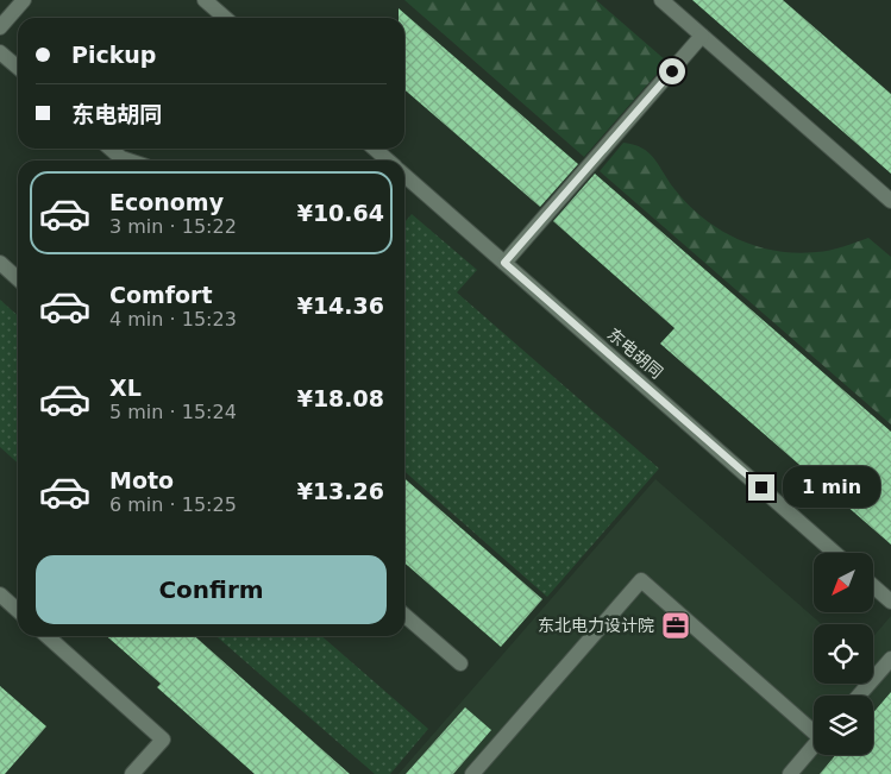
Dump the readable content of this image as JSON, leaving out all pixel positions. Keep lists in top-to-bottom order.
{
  "streets": {
    "street": ["东电胡同"]
  },
  "places": {
    "office": ["东北电力设计院"]
  },
  "north": "bottom left",
  "page": {
    "banner": ["Pickup", "东电胡同"],
    "list": [
      {
        "name": "Economy",
        "note": "3 min · 15:22",
        "value": "¥10.64"
      },
      {
        "name": "Comfort",
        "note": "4 min · 15:23",
        "value": "¥14.36"
      },
      {
        "name": "XL",
        "note": "5 min · 15:24",
        "value": "¥18.08"
      },
      {
        "name": "Moto",
        "note": "6 min · 15:25",
        "value": "¥13.26"
      }
    ],
    "bubble": "1 min",
    "buttons": "Confirm"
  }
}
